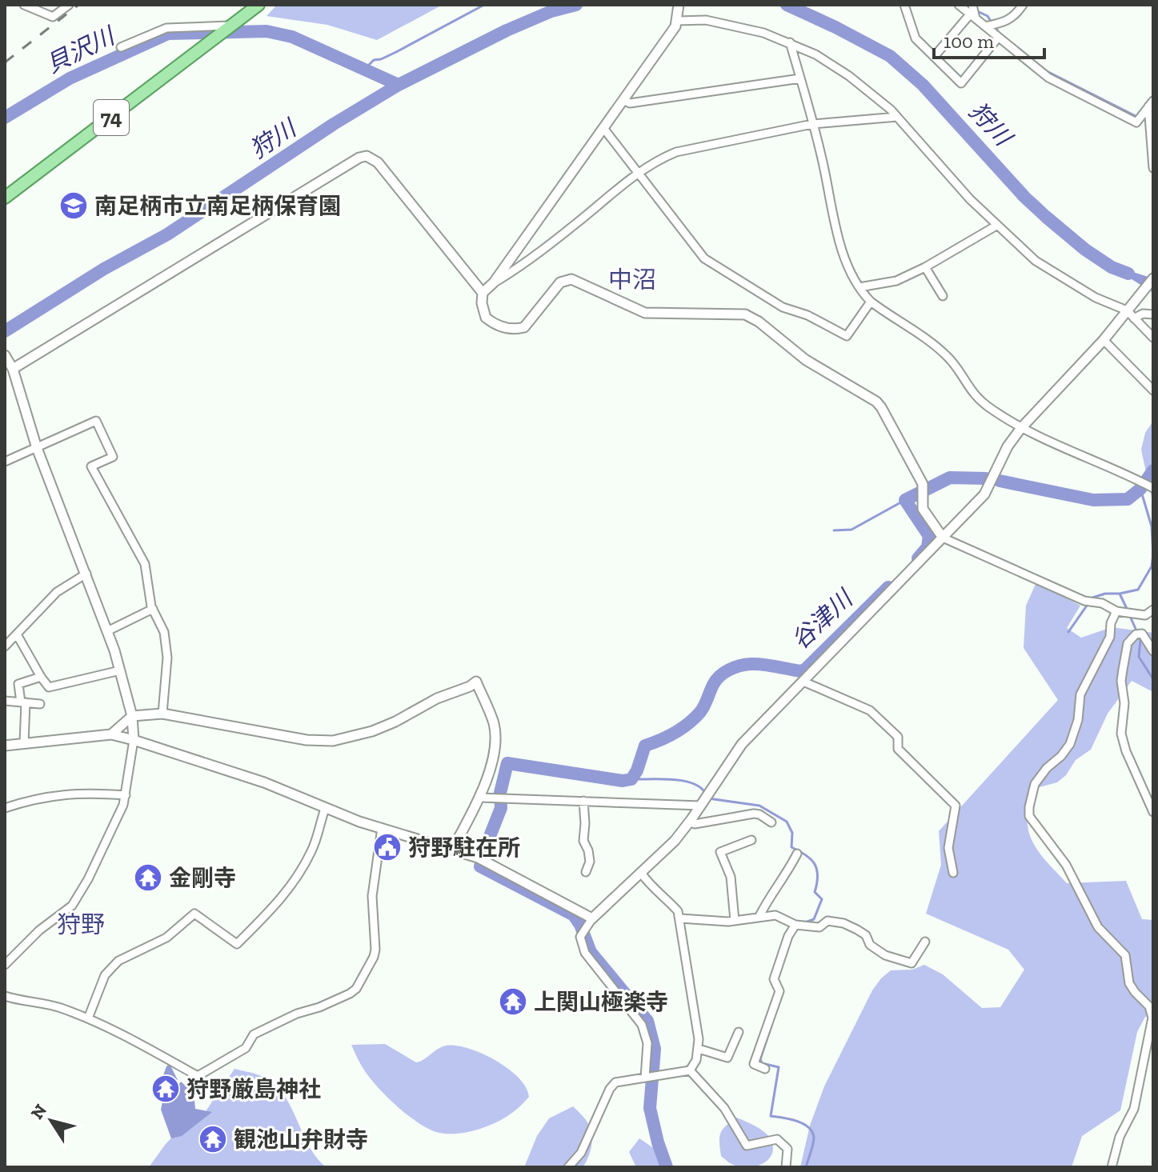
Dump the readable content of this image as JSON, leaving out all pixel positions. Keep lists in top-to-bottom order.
{
  "streets": {
    "main road": ["74"]
  },
  "districts": ["中沼", "狩野"],
  "water": ["貝沢川", "狩川", "谷津川"],
  "places": {
    "school or university": ["南足柄市立南足柄保育園"],
    "public building": ["狩野駐在所"],
    "temple": [
      "金剛寺",
      "上関山極楽寺",
      "狩野厳島神社",
      "観池山弁財寺"
    ]
  },
  "scale_bar": "100 m",
  "north": "top left"
}
